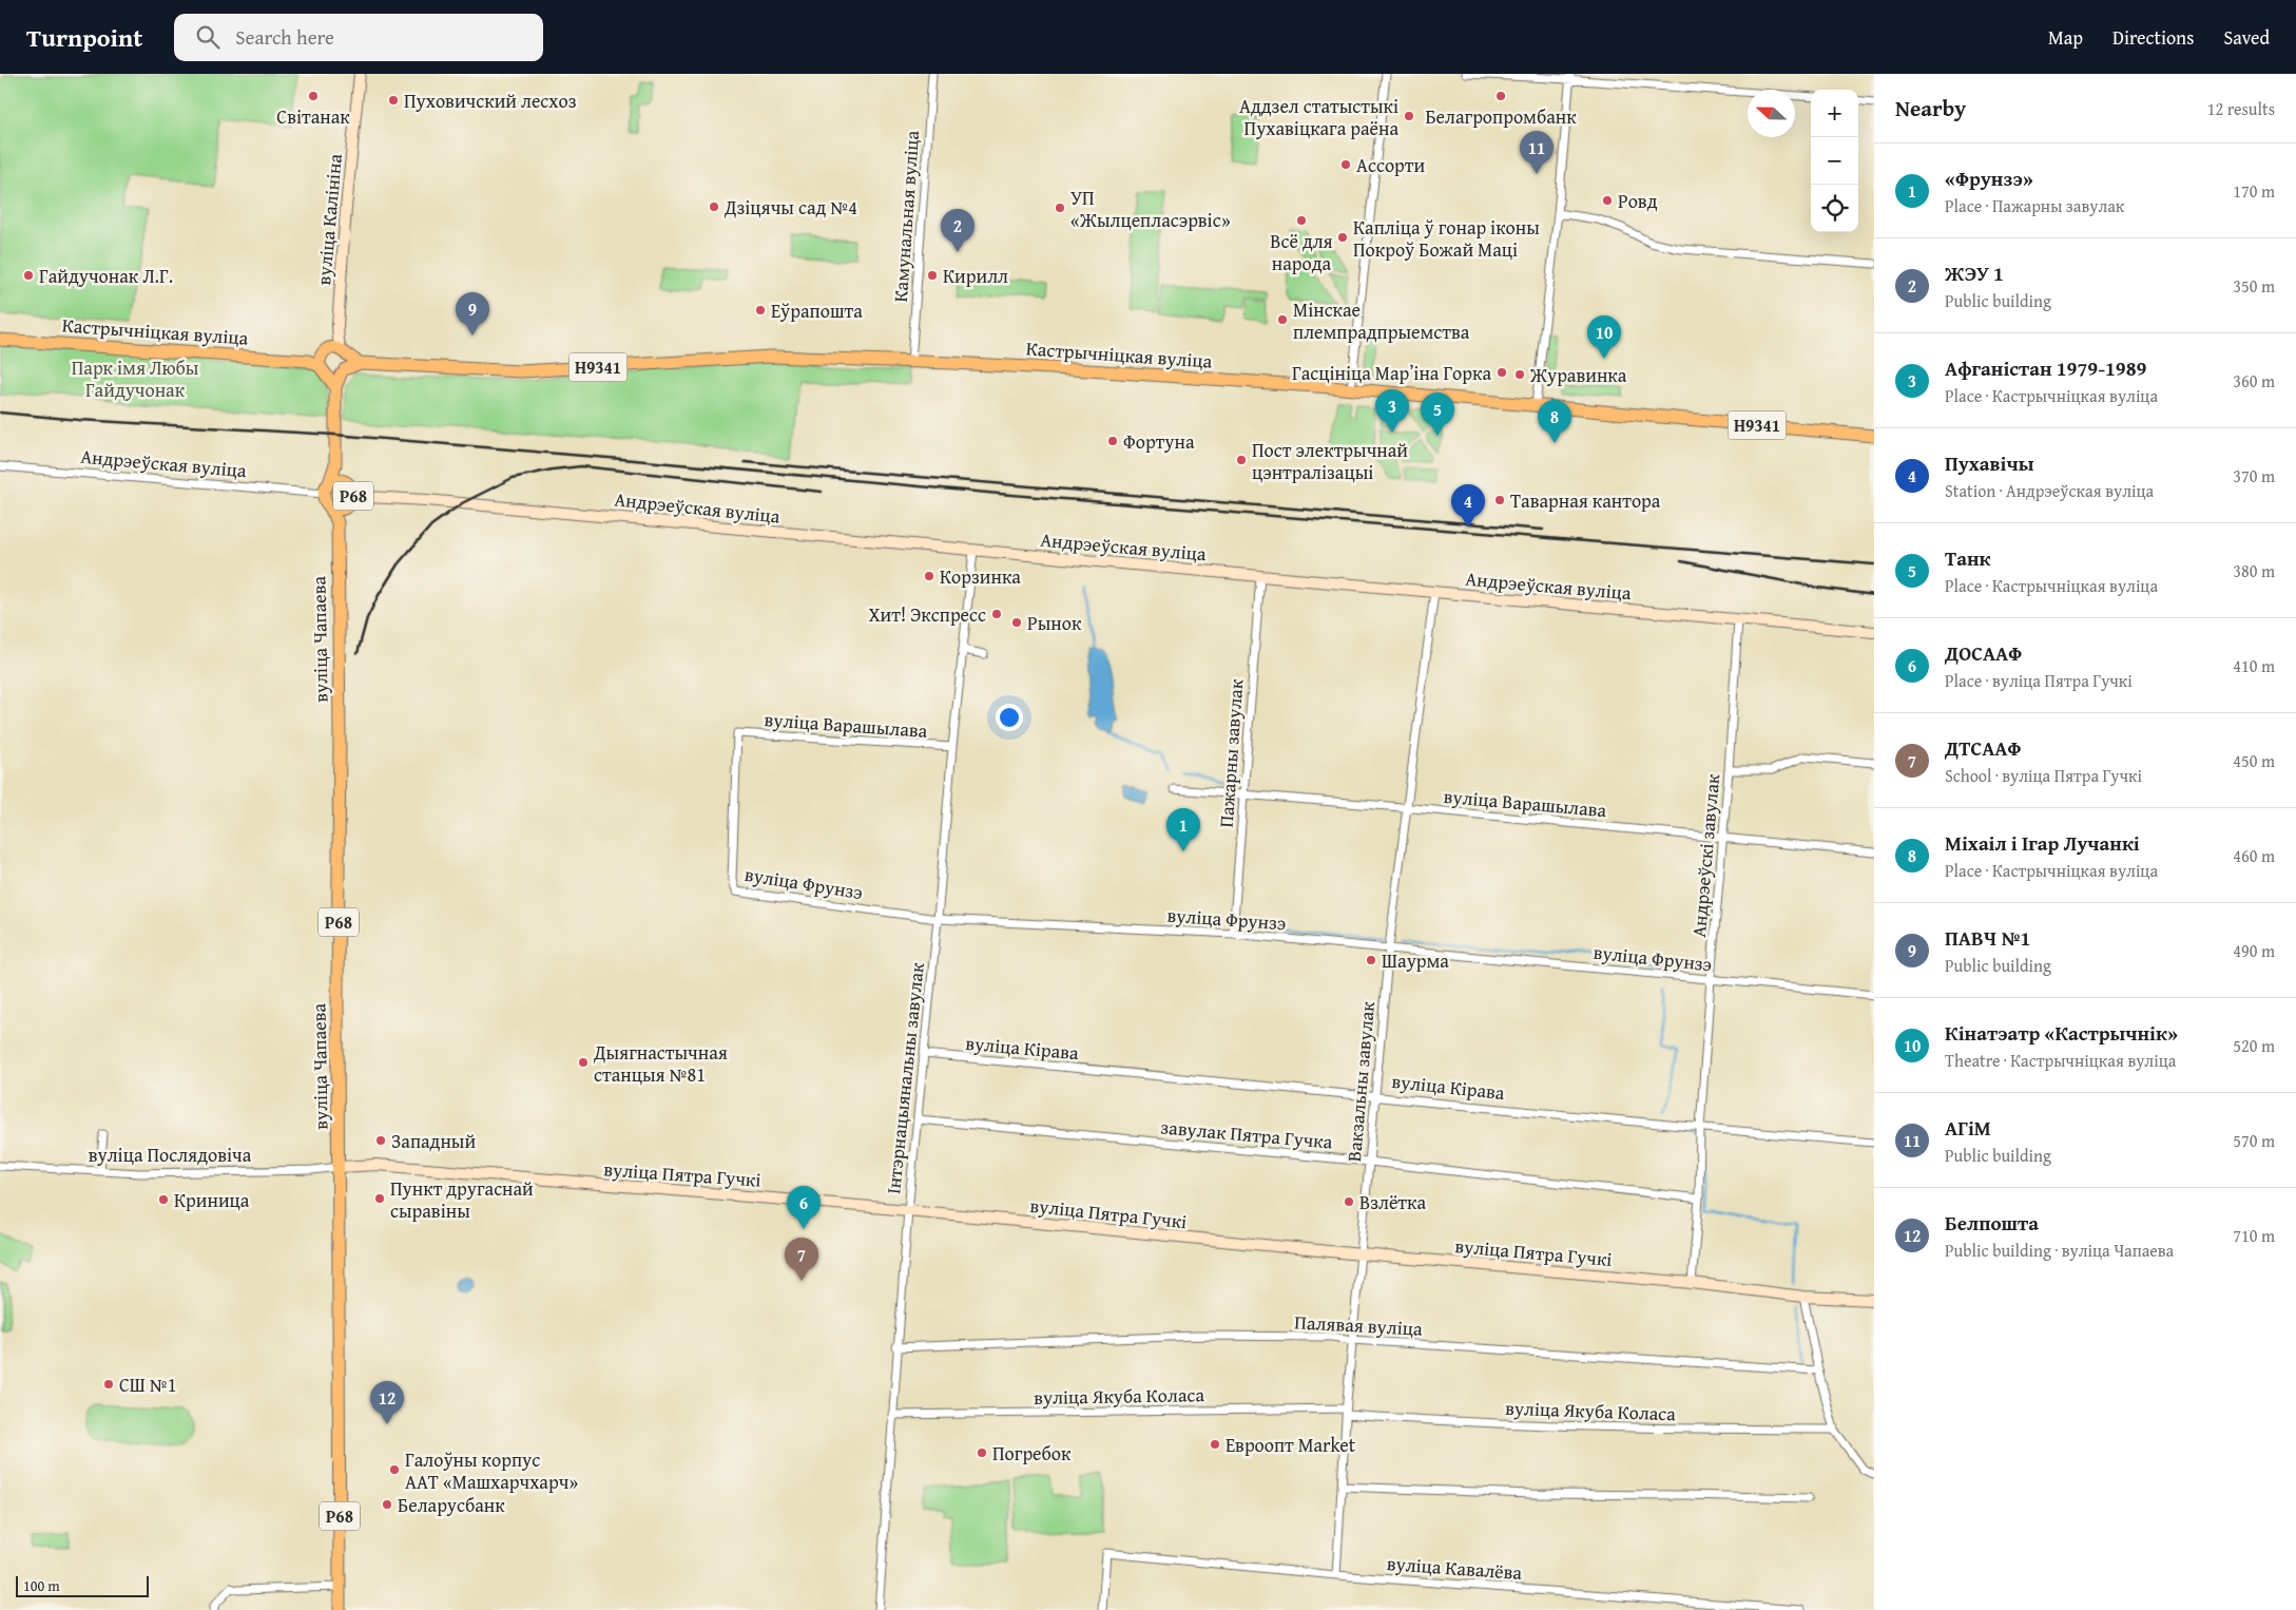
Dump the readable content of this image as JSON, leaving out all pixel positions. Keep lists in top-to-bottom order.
{
  "streets": {
    "main road": [
      "вуліца Калініна",
      "Кастрычніцкая вуліца",
      "Н9341",
      "Андрэеўская вуліца",
      "Р68",
      "вуліца Чапаева",
      "вуліца Пятра Гучкі"
    ],
    "street": [
      "Камунальная вуліца",
      "вуліца Варашылава",
      "Пажарны завулак",
      "Андрэеўскі завулак",
      "вуліца Фрунзэ",
      "вуліца Кірава",
      "Інтэрнацыянальны завулак",
      "Вакзальны завулак",
      "завулак Пятра Гучка",
      "вуліца Послядовіча",
      "Палявая вуліца",
      "вуліца Якуба Коласа",
      "вуліца Кавалёва"
    ]
  },
  "crossings": [
    ["Камунальная вуліца", "Кастрычніцкая вуліца"],
    ["вуліца Калініна", "Кастрычніцкая вуліца"],
    ["вуліца Калініна", "Р68"],
    ["Кастрычніцкая вуліца", "Р68"],
    ["Андрэеўская вуліца", "Р68"],
    ["Андрэеўская вуліца", "вуліца Чапаева"],
    ["Андрэеўская вуліца", "Пажарны завулак"],
    ["Андрэеўская вуліца", "Андрэеўскі завулак"],
    ["Андрэеўская вуліца", "Інтэрнацыянальны завулак"],
    ["Андрэеўская вуліца", "Вакзальны завулак"],
    ["Р68", "вуліца Чапаева"],
    ["вуліца Чапаева", "вуліца Послядовіча"],
    ["вуліца Чапаева", "вуліца Пятра Гучкі"],
    ["вуліца Варашылава", "Пажарны завулак"],
    ["вуліца Варашылава", "Андрэеўскі завулак"],
    ["вуліца Варашылава", "вуліца Фрунзэ"],
    ["вуліца Варашылава", "Інтэрнацыянальны завулак"],
    ["вуліца Варашылава", "Вакзальны завулак"],
    ["Пажарны завулак", "вуліца Фрунзэ"],
    ["Андрэеўскі завулак", "вуліца Фрунзэ"],
    ["Андрэеўскі завулак", "вуліца Кірава"],
    ["Андрэеўскі завулак", "завулак Пятра Гучка"],
    ["Андрэеўскі завулак", "вуліца Пятра Гучкі"],
    ["вуліца Фрунзэ", "Інтэрнацыянальны завулак"],
    ["вуліца Фрунзэ", "Вакзальны завулак"],
    ["вуліца Кірава", "Інтэрнацыянальны завулак"],
    ["вуліца Кірава", "Вакзальны завулак"],
    ["Інтэрнацыянальны завулак", "завулак Пятра Гучка"],
    ["Інтэрнацыянальны завулак", "вуліца Пятра Гучкі"],
    ["Інтэрнацыянальны завулак", "Палявая вуліца"],
    ["Інтэрнацыянальны завулак", "вуліца Якуба Коласа"],
    ["Вакзальны завулак", "завулак Пятра Гучка"],
    ["Вакзальны завулак", "вуліца Пятра Гучкі"],
    ["Вакзальны завулак", "Палявая вуліца"],
    ["Вакзальны завулак", "вуліца Якуба Коласа"],
    ["Вакзальны завулак", "вуліца Кавалёва"],
    ["вуліца Послядовіча", "вуліца Пятра Гучкі"]
  ],
  "parks": ["Парк імя Любы Гайдучонак"],
  "places": [
    "Світанак",
    "Белагропромбанк",
    "Пуховичский лесхоз",
    "Аддзел статыстыкі Пухавіцкага раёна",
    "Ассорти",
    "Ровд",
    "Дзіцячы сад №4",
    "УП «Жылцепласэрвіс»",
    "Всё для народа",
    "Капліца ў гонар іконы Покроў Божай Маці",
    "Гайдучонак Л.Г.",
    "Кирилл",
    "Еўрапошта",
    "Мінскае племпрадпрыемства",
    "Гасцініца Марʼіна Горка",
    "Журавинка",
    "Фортуна",
    "Пост электрычнай цэнтралізацыі",
    "Таварная кантора",
    "Корзинка",
    "Хит! Экспресс",
    "Рынок",
    "Шаурма",
    "Дыягнастычная станцыя №81",
    "Западный",
    "Пункт другаснай сыравіны",
    "Криница",
    "Взлётка",
    "СШ №1",
    "Евроопт Market",
    "Погребок",
    "Галоўны корпус ААТ «Машхарчхарч»",
    "Беларусбанк"
  ],
  "scale_bar": "100 m",
  "north": "left",
  "page": {
    "header": "Turnpoint",
    "search": "Search here",
    "nav": ["Map", "Directions", "Saved"],
    "heading": ["Nearby", "12 results"],
    "map_buttons": ["+", "−"],
    "pins": [
      "11",
      "2",
      "9",
      "10",
      "3",
      "5",
      "8",
      "4",
      "1",
      "6",
      "7",
      "12"
    ],
    "list": [
      {
        "mark": "1",
        "name": "«Фрунзэ»",
        "note": "Place · Пажарны завулак",
        "value": "170 m"
      },
      {
        "mark": "2",
        "name": "ЖЭУ 1",
        "note": "Public building",
        "value": "350 m"
      },
      {
        "mark": "3",
        "name": "Афганістан 1979-1989",
        "note": "Place · Кастрычніцкая вуліца",
        "value": "360 m"
      },
      {
        "mark": "4",
        "name": "Пухавічы",
        "note": "Station · Андрэеўская вуліца",
        "value": "370 m"
      },
      {
        "mark": "5",
        "name": "Танк",
        "note": "Place · Кастрычніцкая вуліца",
        "value": "380 m"
      },
      {
        "mark": "6",
        "name": "ДОСААФ",
        "note": "Place · вуліца Пятра Гучкі",
        "value": "410 m"
      },
      {
        "mark": "7",
        "name": "ДТСААФ",
        "note": "School · вуліца Пятра Гучкі",
        "value": "450 m"
      },
      {
        "mark": "8",
        "name": "Міхаіл і Ігар Лучанкі",
        "note": "Place · Кастрычніцкая вуліца",
        "value": "460 m"
      },
      {
        "mark": "9",
        "name": "ПАВЧ №1",
        "note": "Public building",
        "value": "490 m"
      },
      {
        "mark": "10",
        "name": "Кінатэатр «Кастрычнік»",
        "note": "Theatre · Кастрычніцкая вуліца",
        "value": "520 m"
      },
      {
        "mark": "11",
        "name": "АГіМ",
        "note": "Public building",
        "value": "570 m"
      },
      {
        "mark": "12",
        "name": "Белпошта",
        "note": "Public building · вуліца Чапаева",
        "value": "710 m"
      }
    ],
    "scale": "100 m"
  }
}
